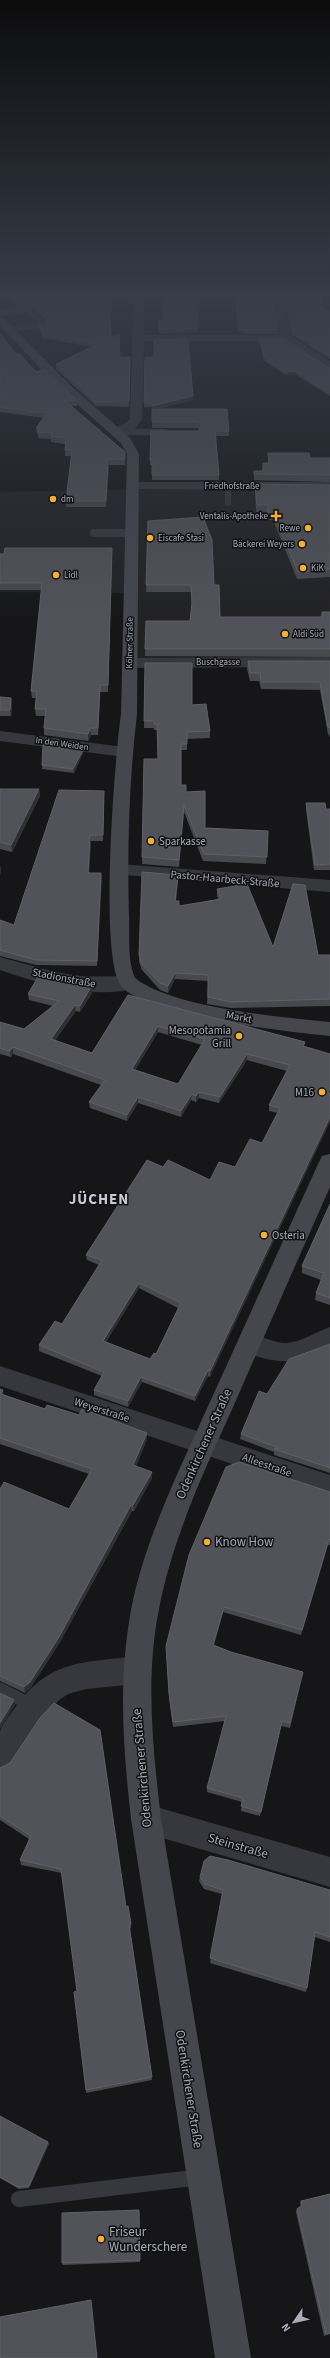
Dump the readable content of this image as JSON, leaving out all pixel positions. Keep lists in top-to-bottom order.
{
  "streets": {
    "main road": ["Kölner Straße", "Markt", "Odenkirchener Straße"],
    "street": [
      "Friedhofstraße",
      "Buschgasse",
      "In den Weiden",
      "Pastor-Haarbeck-Straße",
      "Stadionstraße",
      "Weyerstraße",
      "Alleestraße",
      "Steinstraße"
    ]
  },
  "crossings": [
    ["Friedhofstraße", "Kölner Straße"],
    ["Kölner Straße", "Buschgasse"],
    ["Kölner Straße", "In den Weiden"],
    ["Kölner Straße", "Pastor-Haarbeck-Straße"],
    ["Kölner Straße", "Stadionstraße"],
    ["Kölner Straße", "Markt"],
    ["Stadionstraße", "Markt"],
    ["Weyerstraße", "Odenkirchener Straße"],
    ["Weyerstraße", "Alleestraße"],
    ["Odenkirchener Straße", "Alleestraße"],
    ["Odenkirchener Straße", "Steinstraße"]
  ],
  "districts": ["JÜCHEN"],
  "places": {
    "other": [
      "dm",
      "Rewe",
      "Eiscafe Stasi",
      "Bäckerei Weyers",
      "KiK",
      "Lidl",
      "Aldi Süd",
      "Sparkasse",
      "Mesopotamia Grill",
      "M16",
      "Osteria",
      "Know How",
      "Friseur Wunderschere"
    ],
    "health": ["Ventalis-Apotheke"]
  },
  "north": "bottom left"
}
